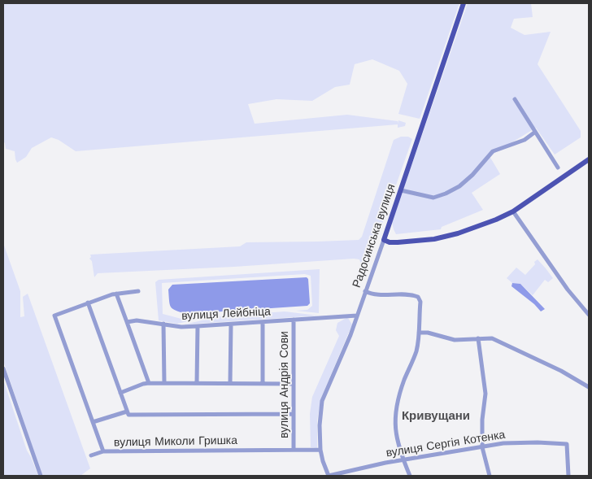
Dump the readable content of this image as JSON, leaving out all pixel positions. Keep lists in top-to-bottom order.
{
  "streets": {
    "main road": ["Радосинська вулиця"],
    "street": [
      "вулиця Лейбніца",
      "вулиця Андрія Сови",
      "вулиця Миколи Гришка",
      "вулиця Сергія Котенка"
    ]
  },
  "crossings": [
    ["Радосинська вулиця", "вулиця Лейбніца"],
    ["Радосинська вулиця", "вулиця Миколи Гришка"],
    ["Радосинська вулиця", "вулиця Сергія Котенка"],
    ["вулиця Лейбніца", "вулиця Андрія Сови"],
    ["вулиця Андрія Сови", "вулиця Миколи Гришка"]
  ],
  "districts": ["Кривущани"]
}
